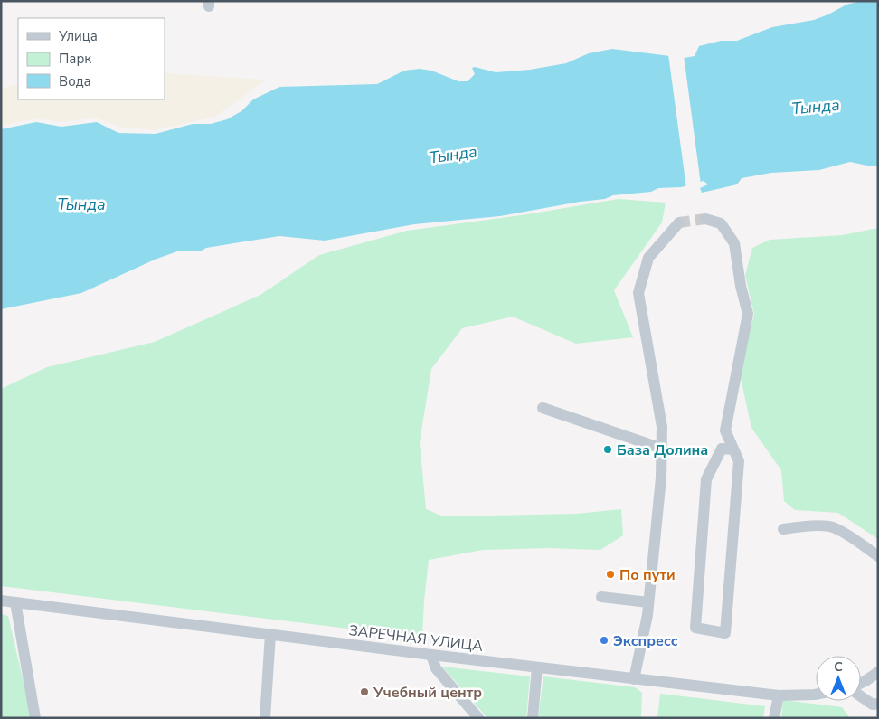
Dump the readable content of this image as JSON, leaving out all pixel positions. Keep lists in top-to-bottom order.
{
  "streets": {
    "street": ["ЗАРЕЧНАЯ УЛИЦА"]
  },
  "water": ["Тында"],
  "places": [
    "База Долина",
    "По пути",
    "Экспресс",
    "Учебный центр"
  ],
  "legend": ["Улица", "Парк", "Вода"],
  "north": "top"
}
